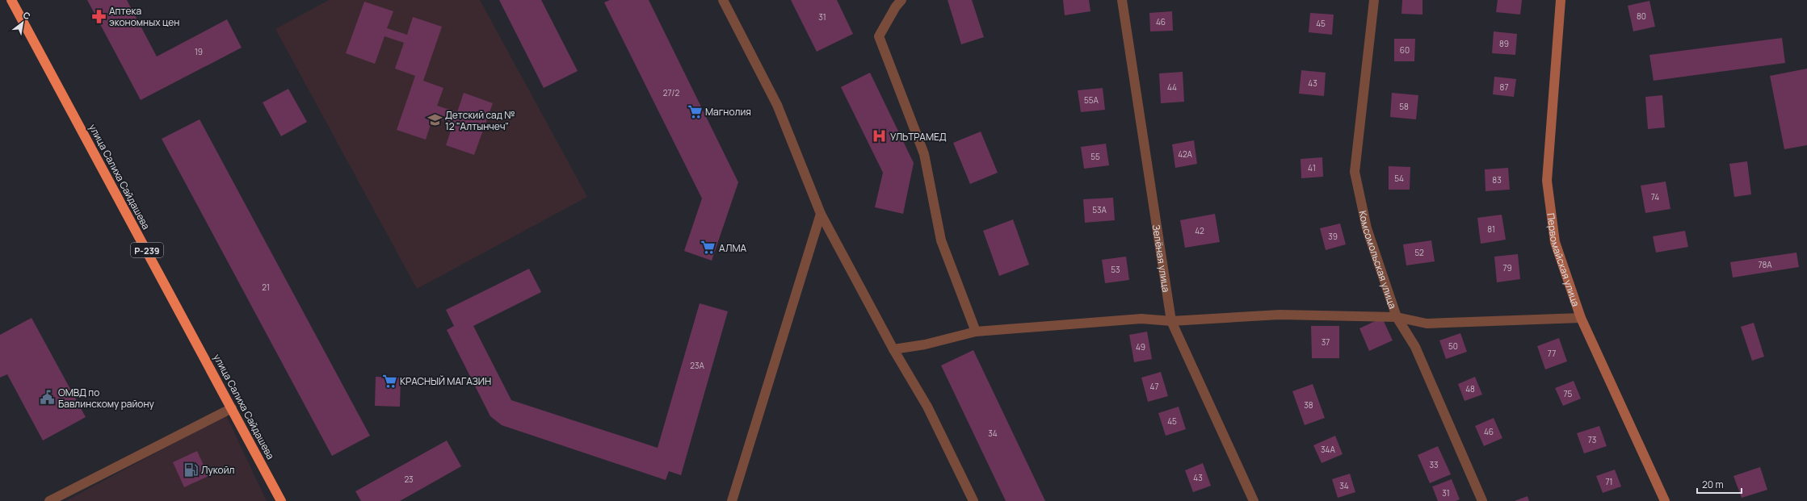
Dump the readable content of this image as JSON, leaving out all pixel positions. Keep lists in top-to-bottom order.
{
  "streets": {
    "highway": ["улица Салиха Сайдашева", "Р-239"],
    "street": ["Зелёная улица", "Комсомольская улица", "Первомайская улица"]
  },
  "places": {
    "pharmacy": ["Аптека экономных цен"],
    "supermarket": ["Магнолия", "АЛМА", "КРАСНЫЙ МАГАЗИН"],
    "school or university": ["Детский сад № 12 \"Алтынчеч\""],
    "hospital": ["УЛЬТРАМЕД"],
    "public building": ["ОМВД по Бавлинскому району"],
    "fuel station": ["Лукойл"]
  },
  "house_numbers": [
    "80",
    "31",
    "46",
    "45",
    "89",
    "60",
    "19",
    "43",
    "44",
    "87",
    "27/2",
    "55А",
    "58",
    "42А",
    "55",
    "41",
    "54",
    "83",
    "74",
    "53А",
    "81",
    "42",
    "39",
    "52",
    "78А",
    "79",
    "53",
    "21",
    "37",
    "50",
    "49",
    "77",
    "23А",
    "47",
    "48",
    "75",
    "38",
    "45",
    "46",
    "34",
    "73",
    "34А",
    "33",
    "43",
    "23",
    "71",
    "34",
    "31"
  ],
  "scale_bar": "20 m",
  "north": "top right"
}
